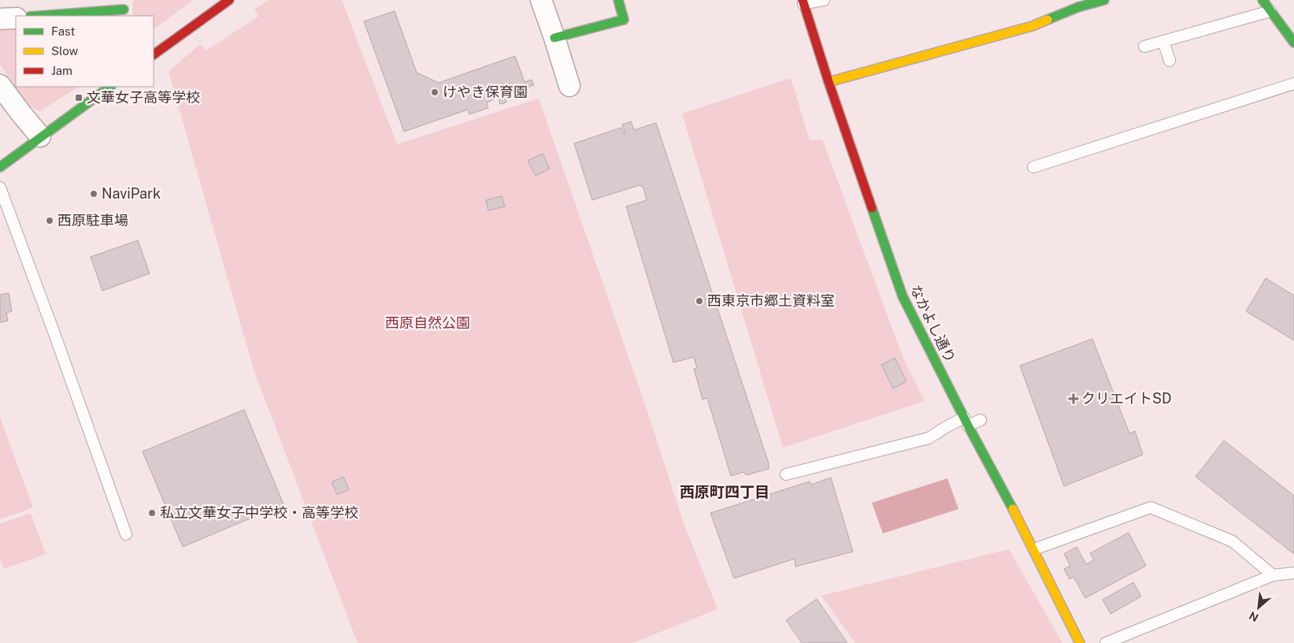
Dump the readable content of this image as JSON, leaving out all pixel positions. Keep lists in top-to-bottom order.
{
  "streets": {
    "street": ["なかよし通り"]
  },
  "districts": ["西原町四丁目"],
  "parks": ["西原自然公園"],
  "places": {
    "other": [
      "けやき保育園",
      "NaviPark",
      "西原駐車場",
      "西東京市郷土資料室",
      "私立文華女子中学校・高等学校"
    ],
    "transit": ["文華女子高等学校"],
    "health": ["クリエイトSD"]
  },
  "legend": ["Fast", "Slow", "Jam"],
  "north": "bottom left"
}
